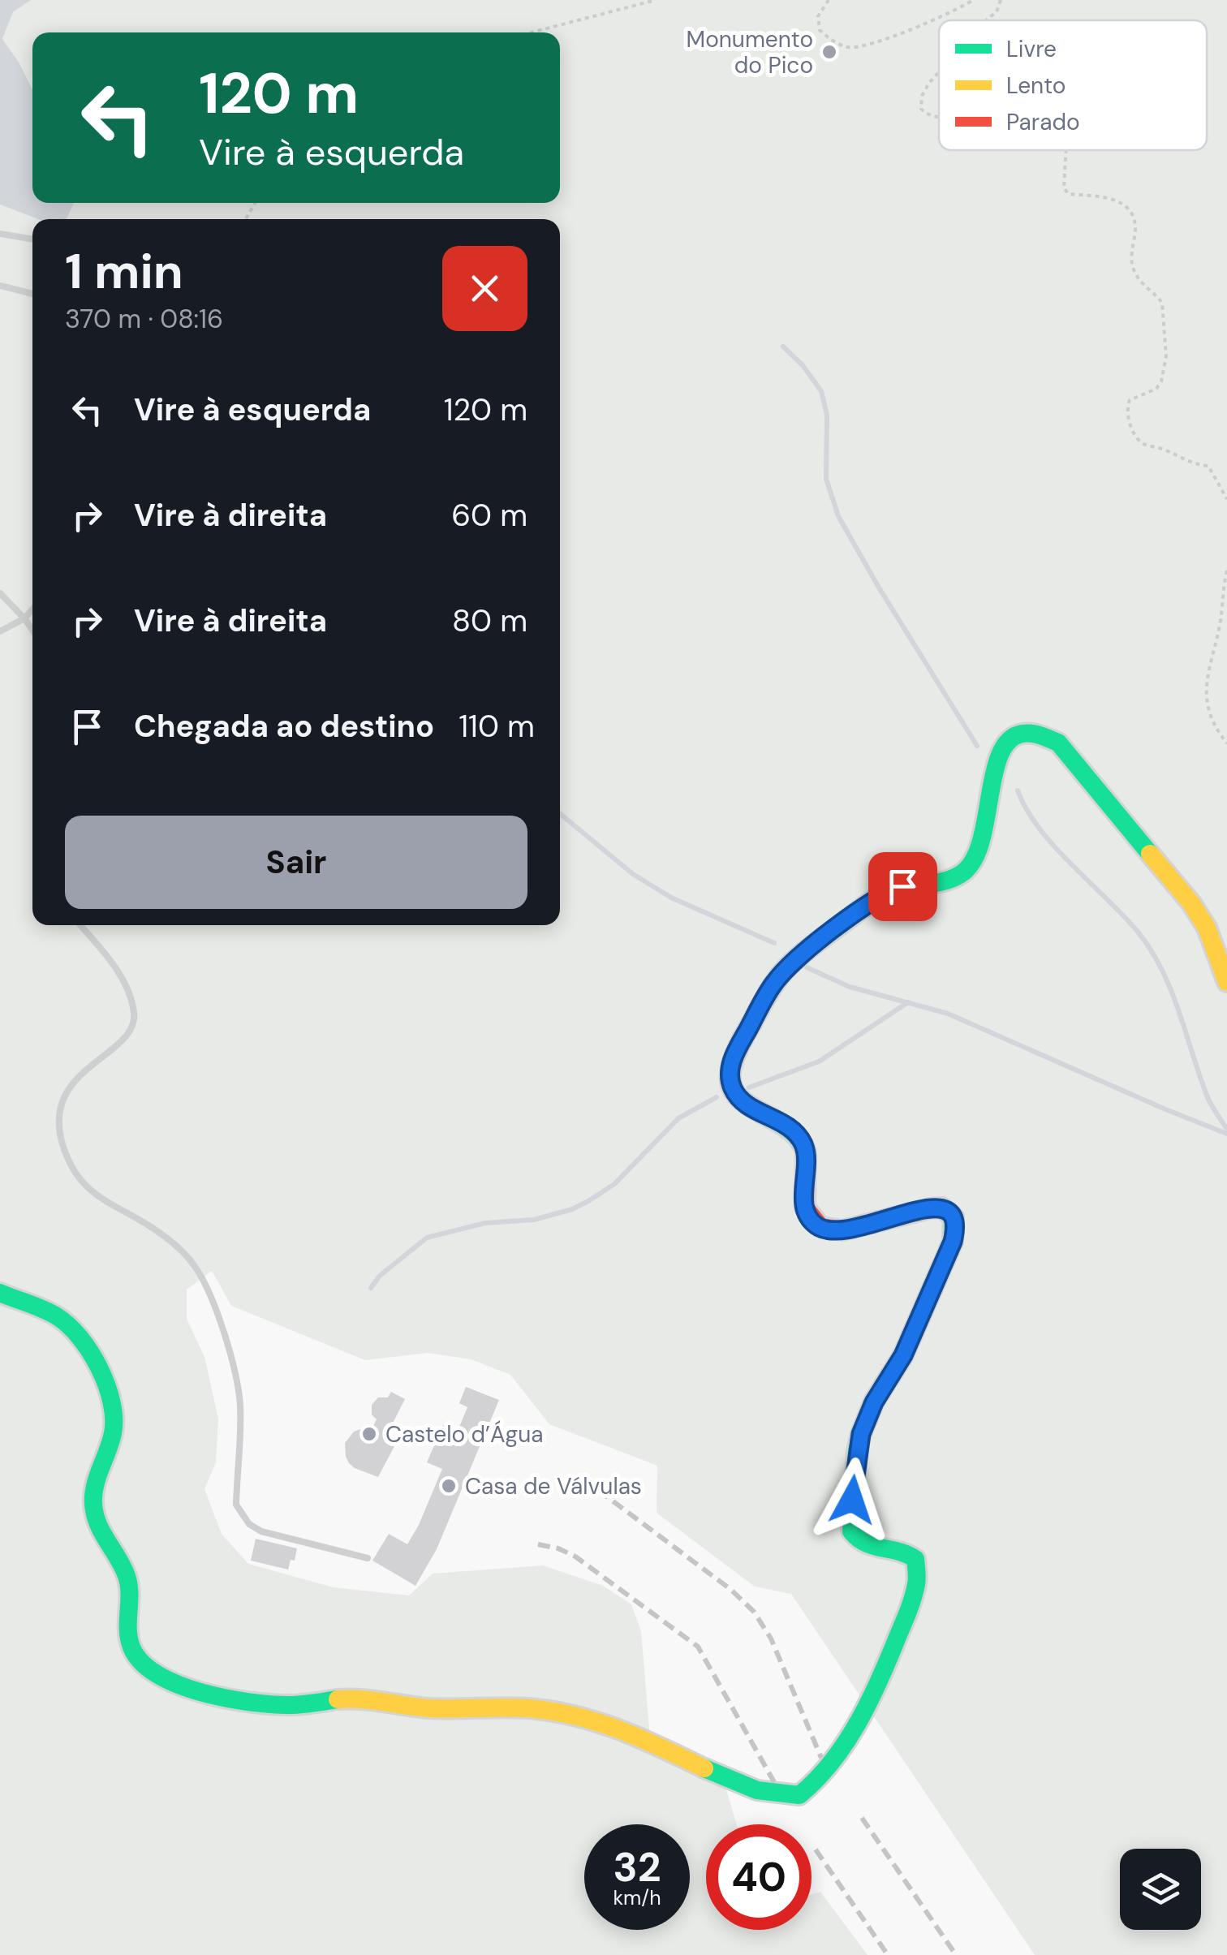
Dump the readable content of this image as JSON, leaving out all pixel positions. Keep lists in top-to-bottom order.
{
  "places": ["Monumento do Pico", "Castelo d’Água", "Casa de Válvulas"],
  "legend": ["Livre", "Lento", "Parado"],
  "page": {
    "turn": ["120 m", "Vire à esquerda"],
    "heading": ["1 min", "370 m · 08:16"],
    "list": [
      {
        "name": "Vire à esquerda",
        "value": "120 m"
      },
      {
        "name": "Vire à direita",
        "value": "60 m"
      },
      {
        "name": "Vire à direita",
        "value": "80 m"
      },
      {
        "name": "Chegada ao destino",
        "value": "110 m"
      }
    ],
    "buttons": "Sair",
    "speed": "32 km/h",
    "limit": "40"
  }
}
